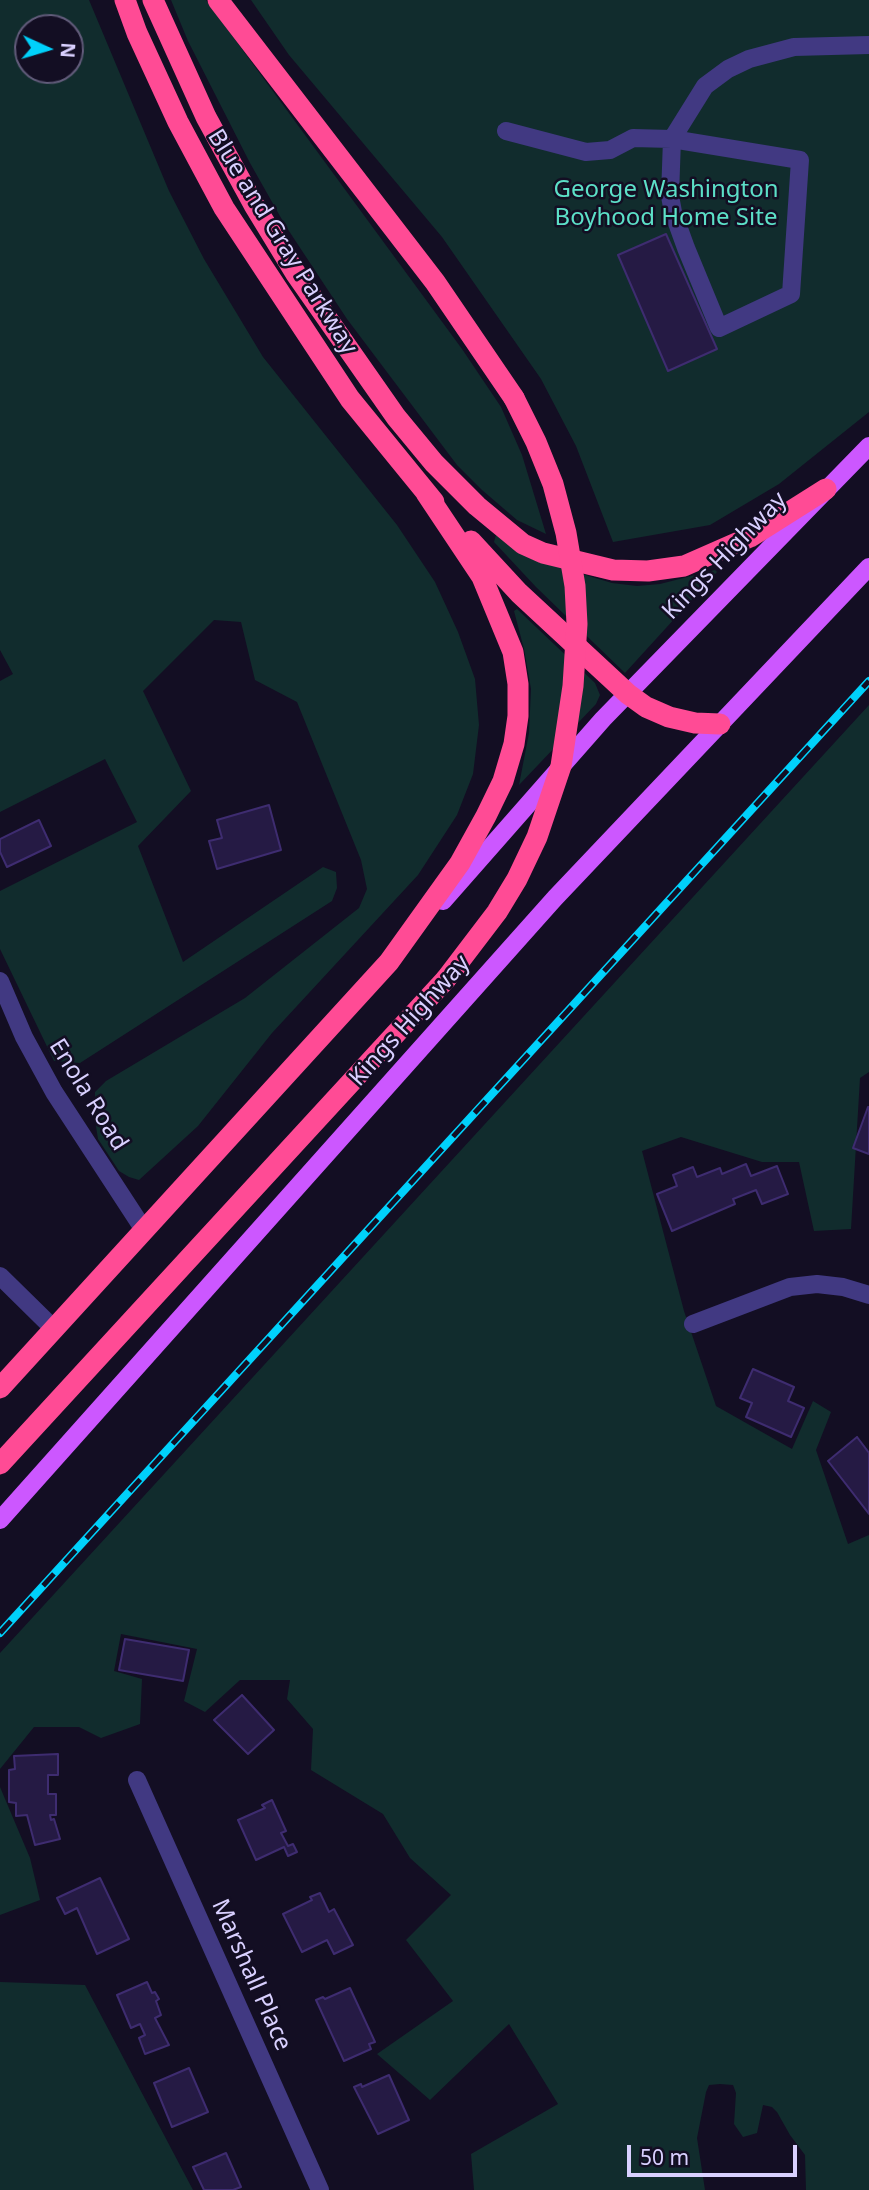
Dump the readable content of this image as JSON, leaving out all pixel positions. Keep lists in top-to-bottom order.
{
  "streets": {
    "highway": ["Blue and Gray Parkway", "Kings Highway"],
    "street": ["Enola Road", "Marshall Place"]
  },
  "crossings": [
    ["Kings Highway", "Enola Road"]
  ],
  "parks": ["George Washington Boyhood Home Site"],
  "scale_bar": "50 m",
  "north": "right"
}
